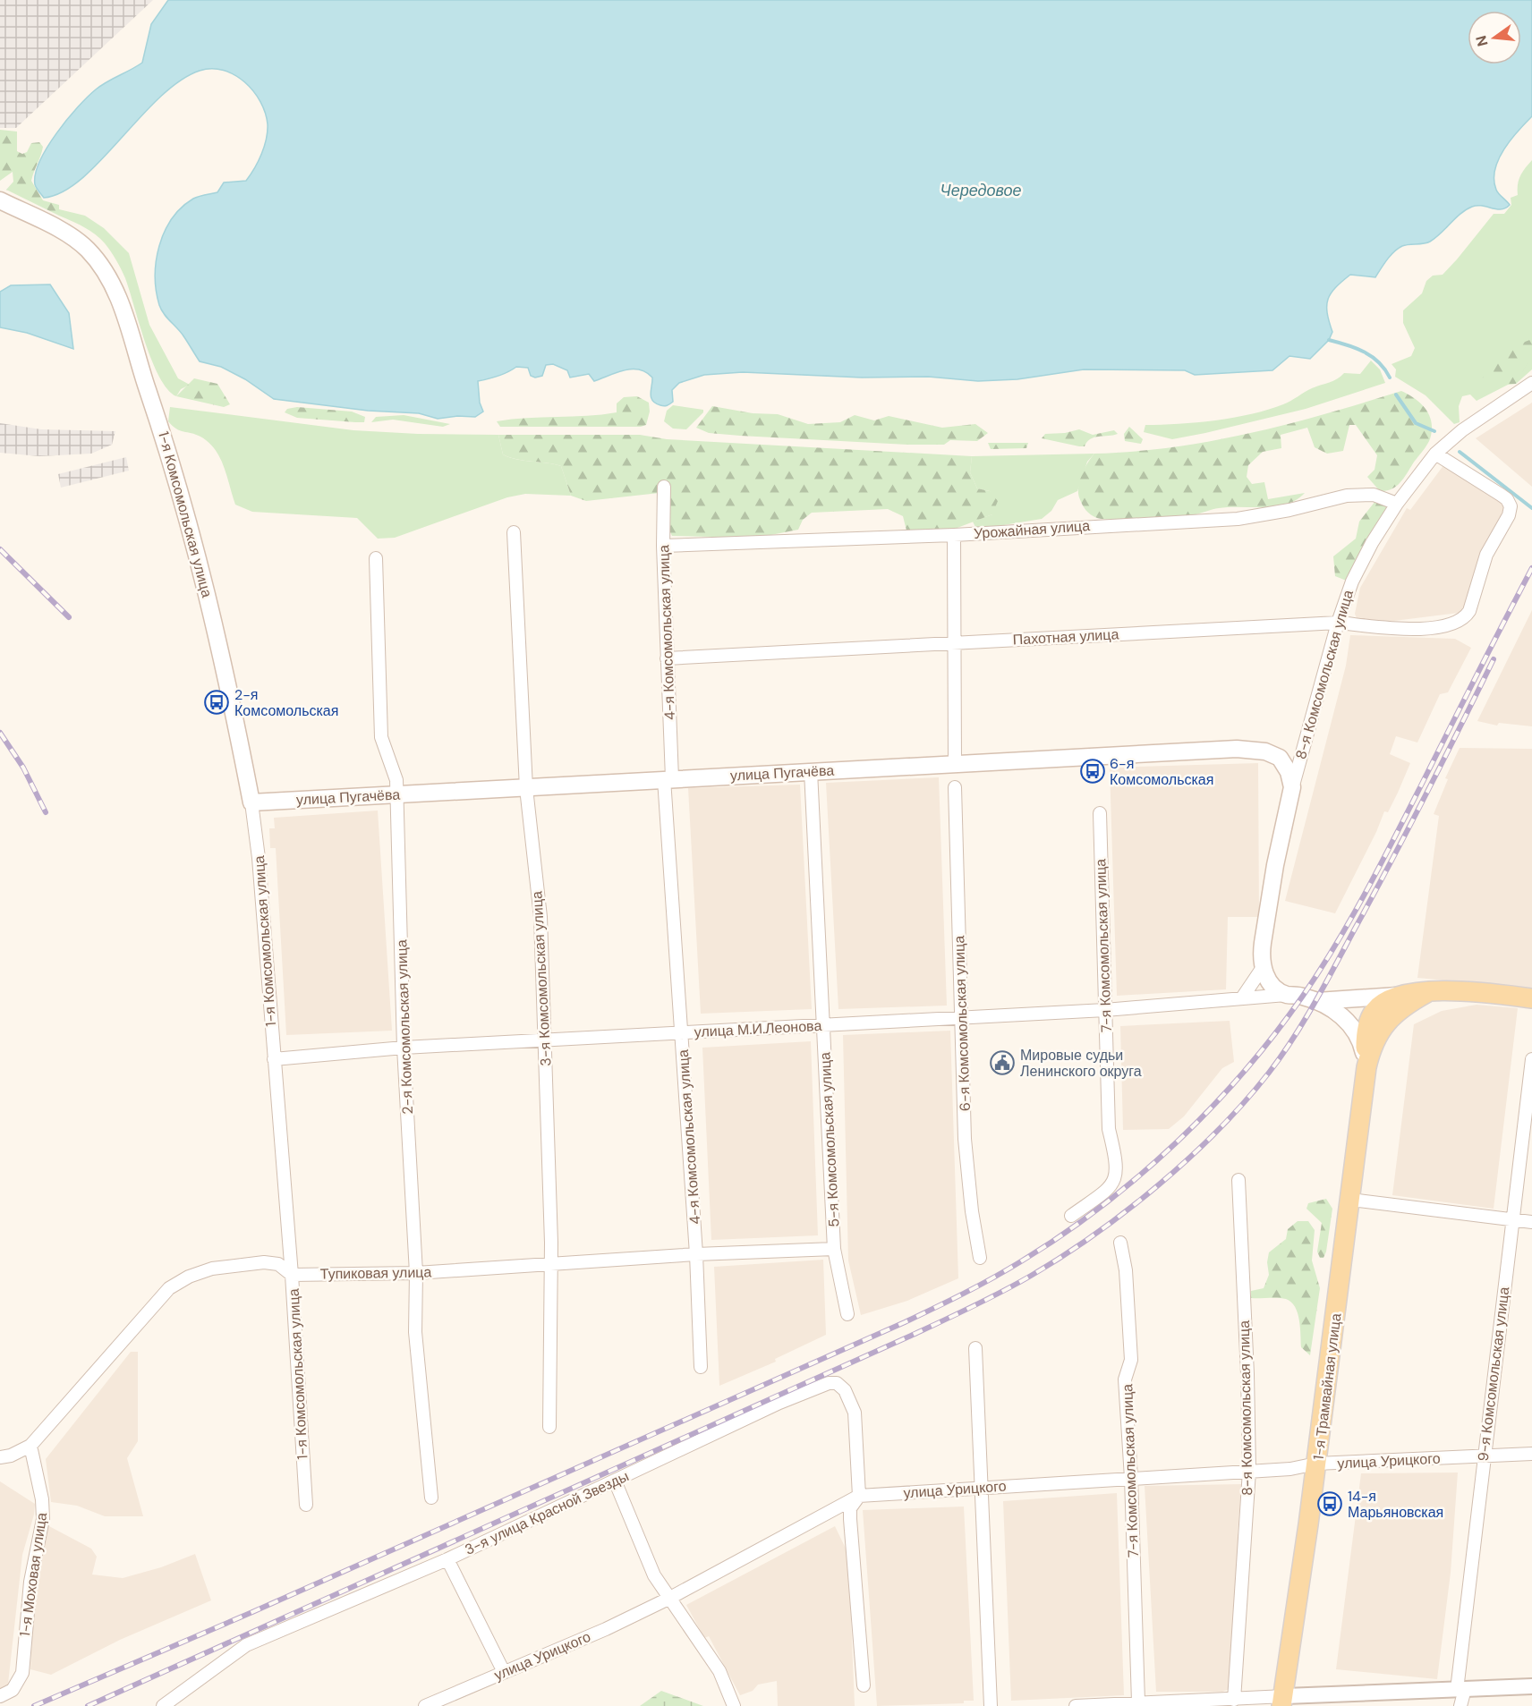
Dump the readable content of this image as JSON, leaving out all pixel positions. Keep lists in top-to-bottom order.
{
  "streets": {
    "main road": [
      "1-я Комсомольская улица",
      "8-я Комсомольская улица",
      "улица Пугачёва",
      "улица М.И.Леонова",
      "1-я Трамвайная улица"
    ],
    "street": [
      "Урожайная улица",
      "4-я Комсомольская улица",
      "Пахотная улица",
      "7-я Комсомольская улица",
      "3-я Комсомольская улица",
      "6-я Комсомольская улица",
      "2-я Комсомольская улица",
      "5-я Комсомольская улица",
      "Тупиковая улица",
      "9-я Комсомольская улица",
      "улица Урицкого",
      "3-я улица Красной Звезды",
      "1-я Моховая улица"
    ]
  },
  "crossings": [
    ["1-я Комсомольская улица", "улица Пугачёва"],
    ["1-я Комсомольская улица", "улица М.И.Леонова"],
    ["1-я Комсомольская улица", "Тупиковая улица"],
    ["Урожайная улица", "4-я Комсомольская улица"],
    ["Урожайная улица", "8-я Комсомольская улица"],
    ["4-я Комсомольская улица", "Пахотная улица"],
    ["4-я Комсомольская улица", "улица Пугачёва"],
    ["4-я Комсомольская улица", "улица М.И.Леонова"],
    ["4-я Комсомольская улица", "Тупиковая улица"],
    ["Пахотная улица", "8-я Комсомольская улица"],
    ["8-я Комсомольская улица", "улица М.И.Леонова"],
    ["8-я Комсомольская улица", "улица Урицкого"],
    ["улица Пугачёва", "3-я Комсомольская улица"],
    ["улица Пугачёва", "2-я Комсомольская улица"],
    ["улица Пугачёва", "5-я Комсомольская улица"],
    ["7-я Комсомольская улица", "улица М.И.Леонова"],
    ["7-я Комсомольская улица", "улица Урицкого"],
    ["3-я Комсомольская улица", "улица М.И.Леонова"],
    ["3-я Комсомольская улица", "Тупиковая улица"],
    ["6-я Комсомольская улица", "улица М.И.Леонова"],
    ["2-я Комсомольская улица", "улица М.И.Леонова"],
    ["2-я Комсомольская улица", "Тупиковая улица"],
    ["улица М.И.Леонова", "5-я Комсомольская улица"],
    ["5-я Комсомольская улица", "Тупиковая улица"],
    ["Тупиковая улица", "1-я Моховая улица"],
    ["9-я Комсомольская улица", "улица Урицкого"],
    ["1-я Трамвайная улица", "улица Урицкого"],
    ["улица Урицкого", "3-я улица Красной Звезды"]
  ],
  "water": ["Чередовое"],
  "places": {
    "bus stop": ["2-я Комсомольская", "6-я Комсомольская", "14-я Марьяновская"],
    "public building": ["Мировые судьи Ленинского округа"]
  },
  "north": "left"
}
